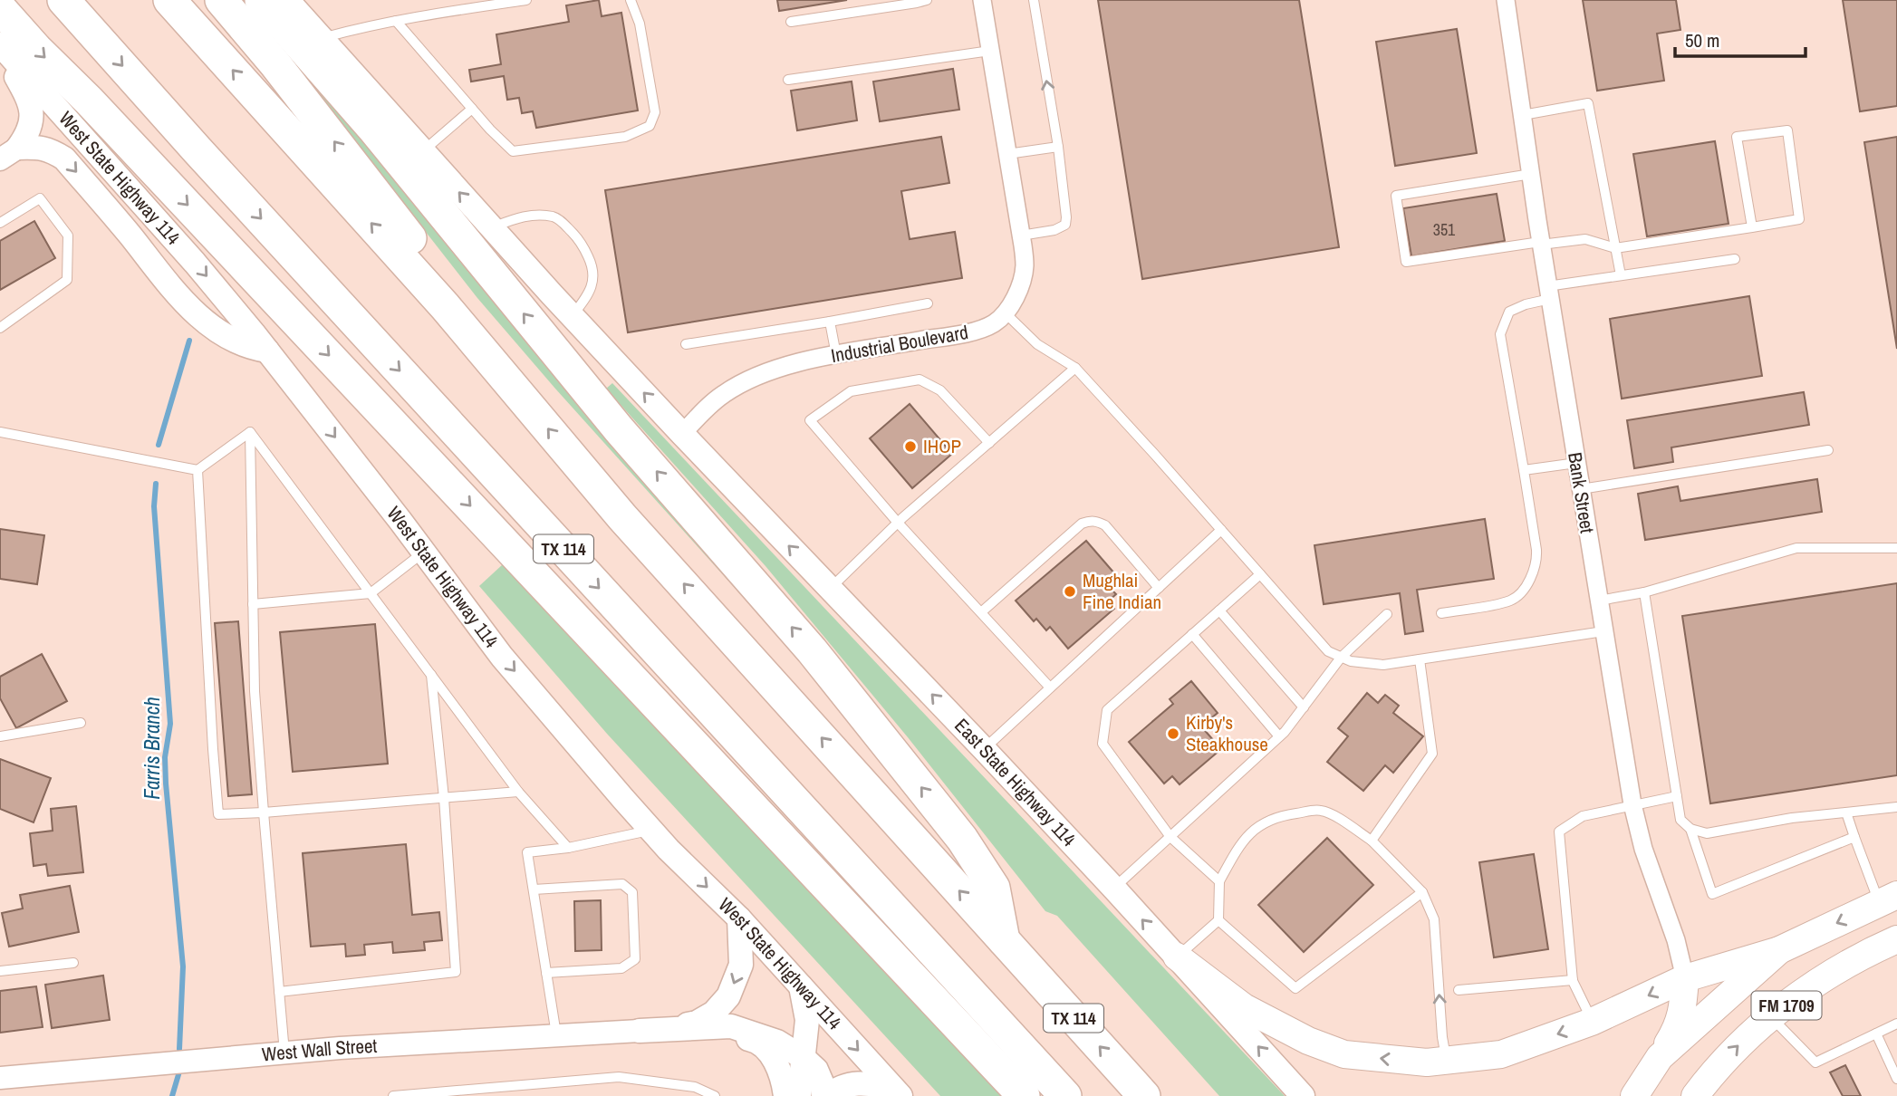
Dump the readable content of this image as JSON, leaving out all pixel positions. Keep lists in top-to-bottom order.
{
  "streets": {
    "highway": ["TX 114"],
    "main road": ["West State Highway 114", "East State Highway 114", "FM 1709"],
    "street": ["Industrial Boulevard", "Bank Street", "West Wall Street"]
  },
  "crossings": [
    ["Industrial Boulevard", "East State Highway 114"]
  ],
  "one_way": ["East State Highway 114"],
  "water": ["Farris Branch"],
  "places": ["IHOP", "Mughlai Fine Indian", "Kirby's Steakhouse"],
  "house_numbers": ["351"],
  "scale_bar": "50 m"
}
